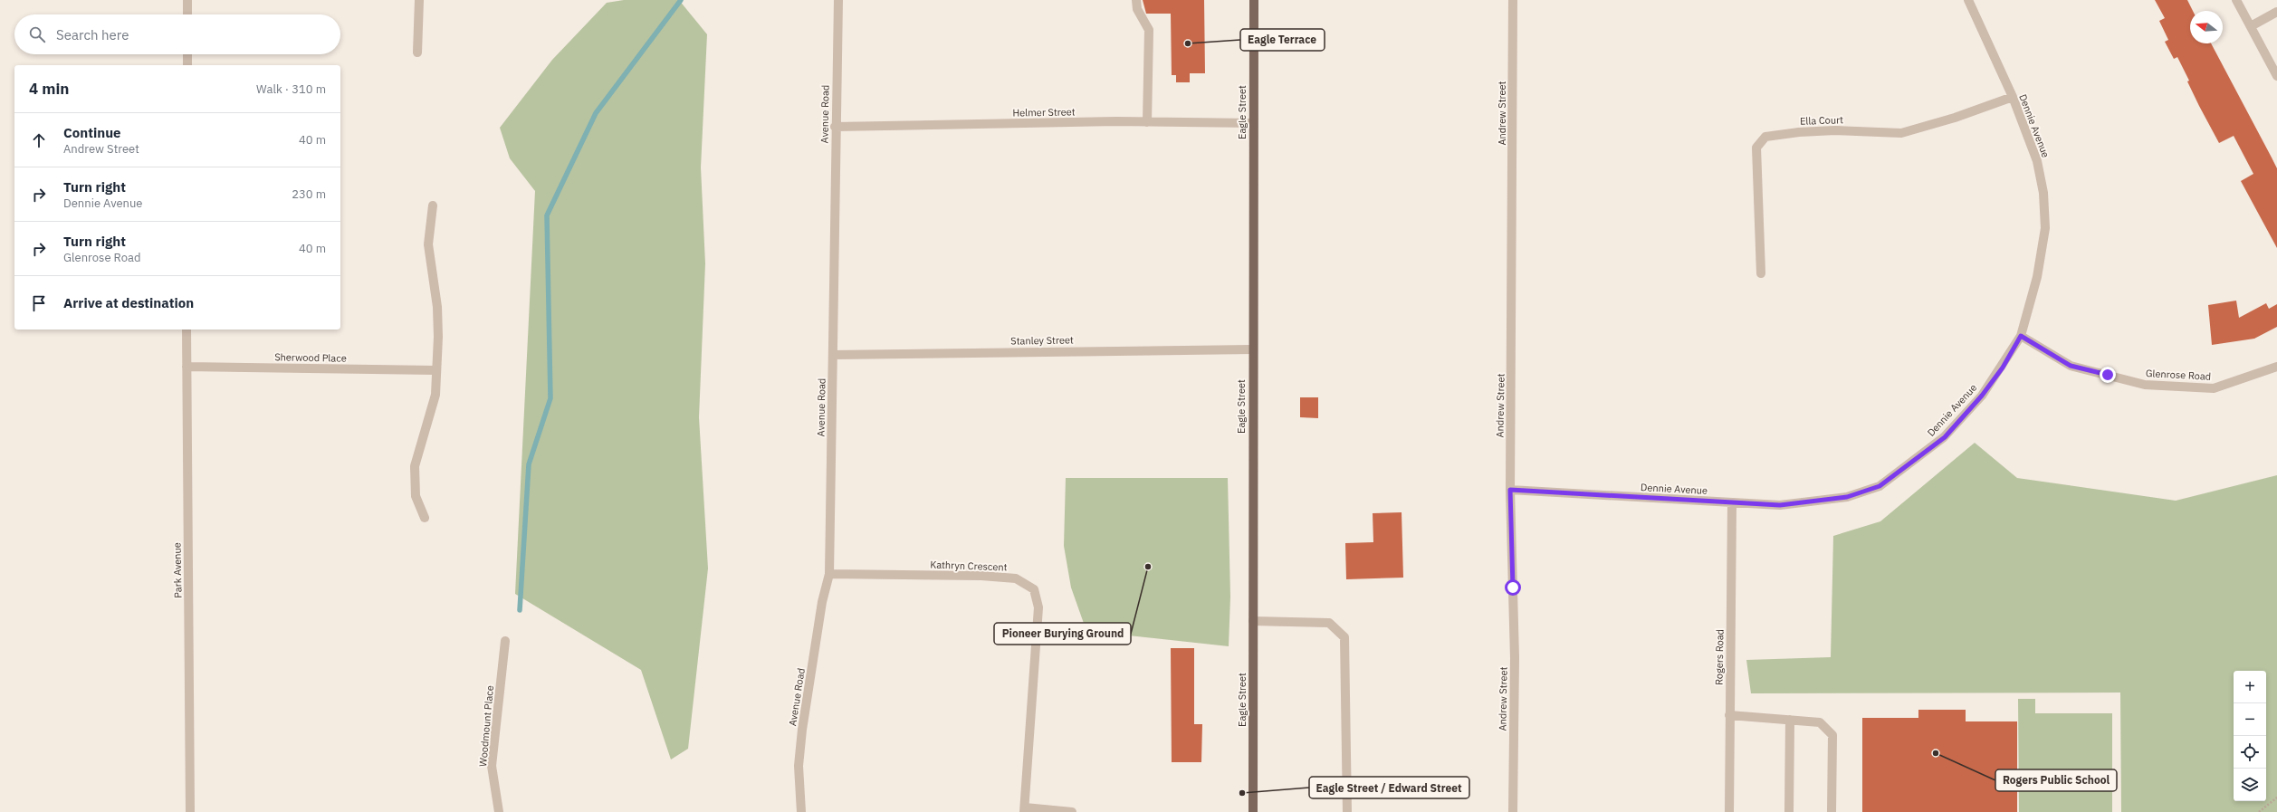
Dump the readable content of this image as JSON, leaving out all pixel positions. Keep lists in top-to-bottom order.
{
  "streets": {
    "main road": ["Eagle Street"],
    "street": [
      "Helmer Street",
      "Andrew Street",
      "Avenue Road",
      "Ella Court",
      "Dennie Avenue",
      "Stanley Street",
      "Sherwood Place",
      "Glenrose Road",
      "Kathryn Crescent",
      "Park Avenue",
      "Rogers Road",
      "Woodmount Place"
    ]
  },
  "crossings": [
    ["Helmer Street", "Eagle Street"],
    ["Helmer Street", "Avenue Road"],
    ["Eagle Street", "Stanley Street"],
    ["Andrew Street", "Dennie Avenue"],
    ["Avenue Road", "Stanley Street"],
    ["Avenue Road", "Kathryn Crescent"],
    ["Ella Court", "Dennie Avenue"],
    ["Dennie Avenue", "Glenrose Road"],
    ["Dennie Avenue", "Rogers Road"],
    ["Sherwood Place", "Park Avenue"]
  ],
  "places": [
    "Eagle Terrace",
    "Pioneer Burying Ground",
    "Rogers Public School",
    "Eagle Street / Edward Street"
  ],
  "north": "left",
  "page": {
    "search": "Search here",
    "heading": ["4 min", "Walk · 310 m"],
    "list": [
      ["Continue", "Andrew Street", "40 m"],
      ["Turn right", "Dennie Avenue", "230 m"],
      ["Turn right", "Glenrose Road", "40 m"],
      "Arrive at destination"
    ],
    "map_buttons": ["+", "−"]
  }
}
